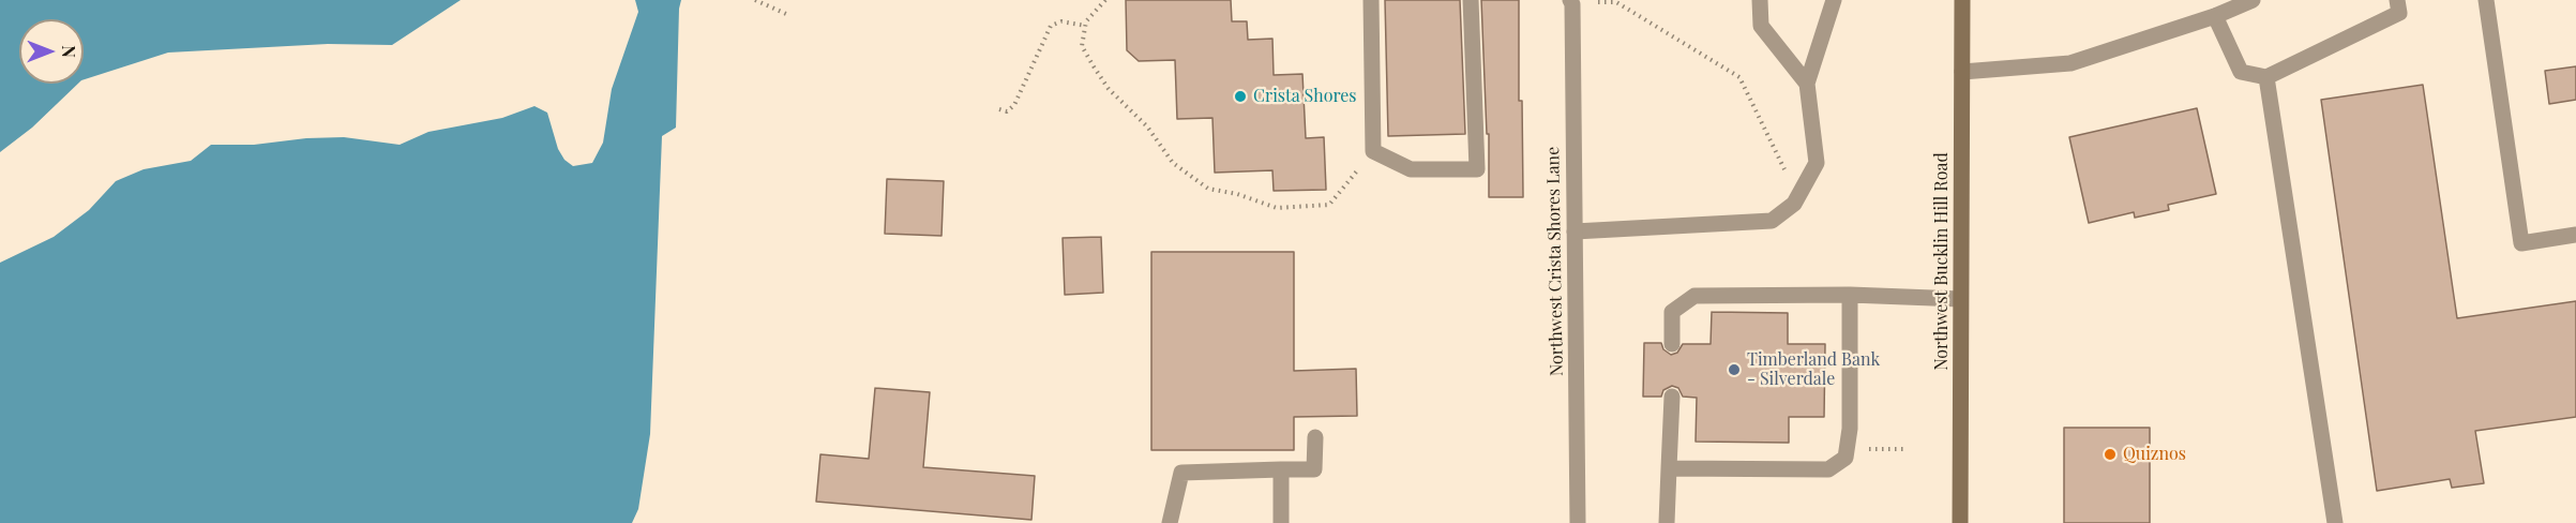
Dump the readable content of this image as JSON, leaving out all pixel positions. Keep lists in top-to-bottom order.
{
  "streets": {
    "main road": ["Northwest Bucklin Hill Road"],
    "street": ["Northwest Crista Shores Lane"]
  },
  "places": ["Crista Shores", "Timberland Bank - Silverdale", "Quiznos"],
  "north": "right"
}
